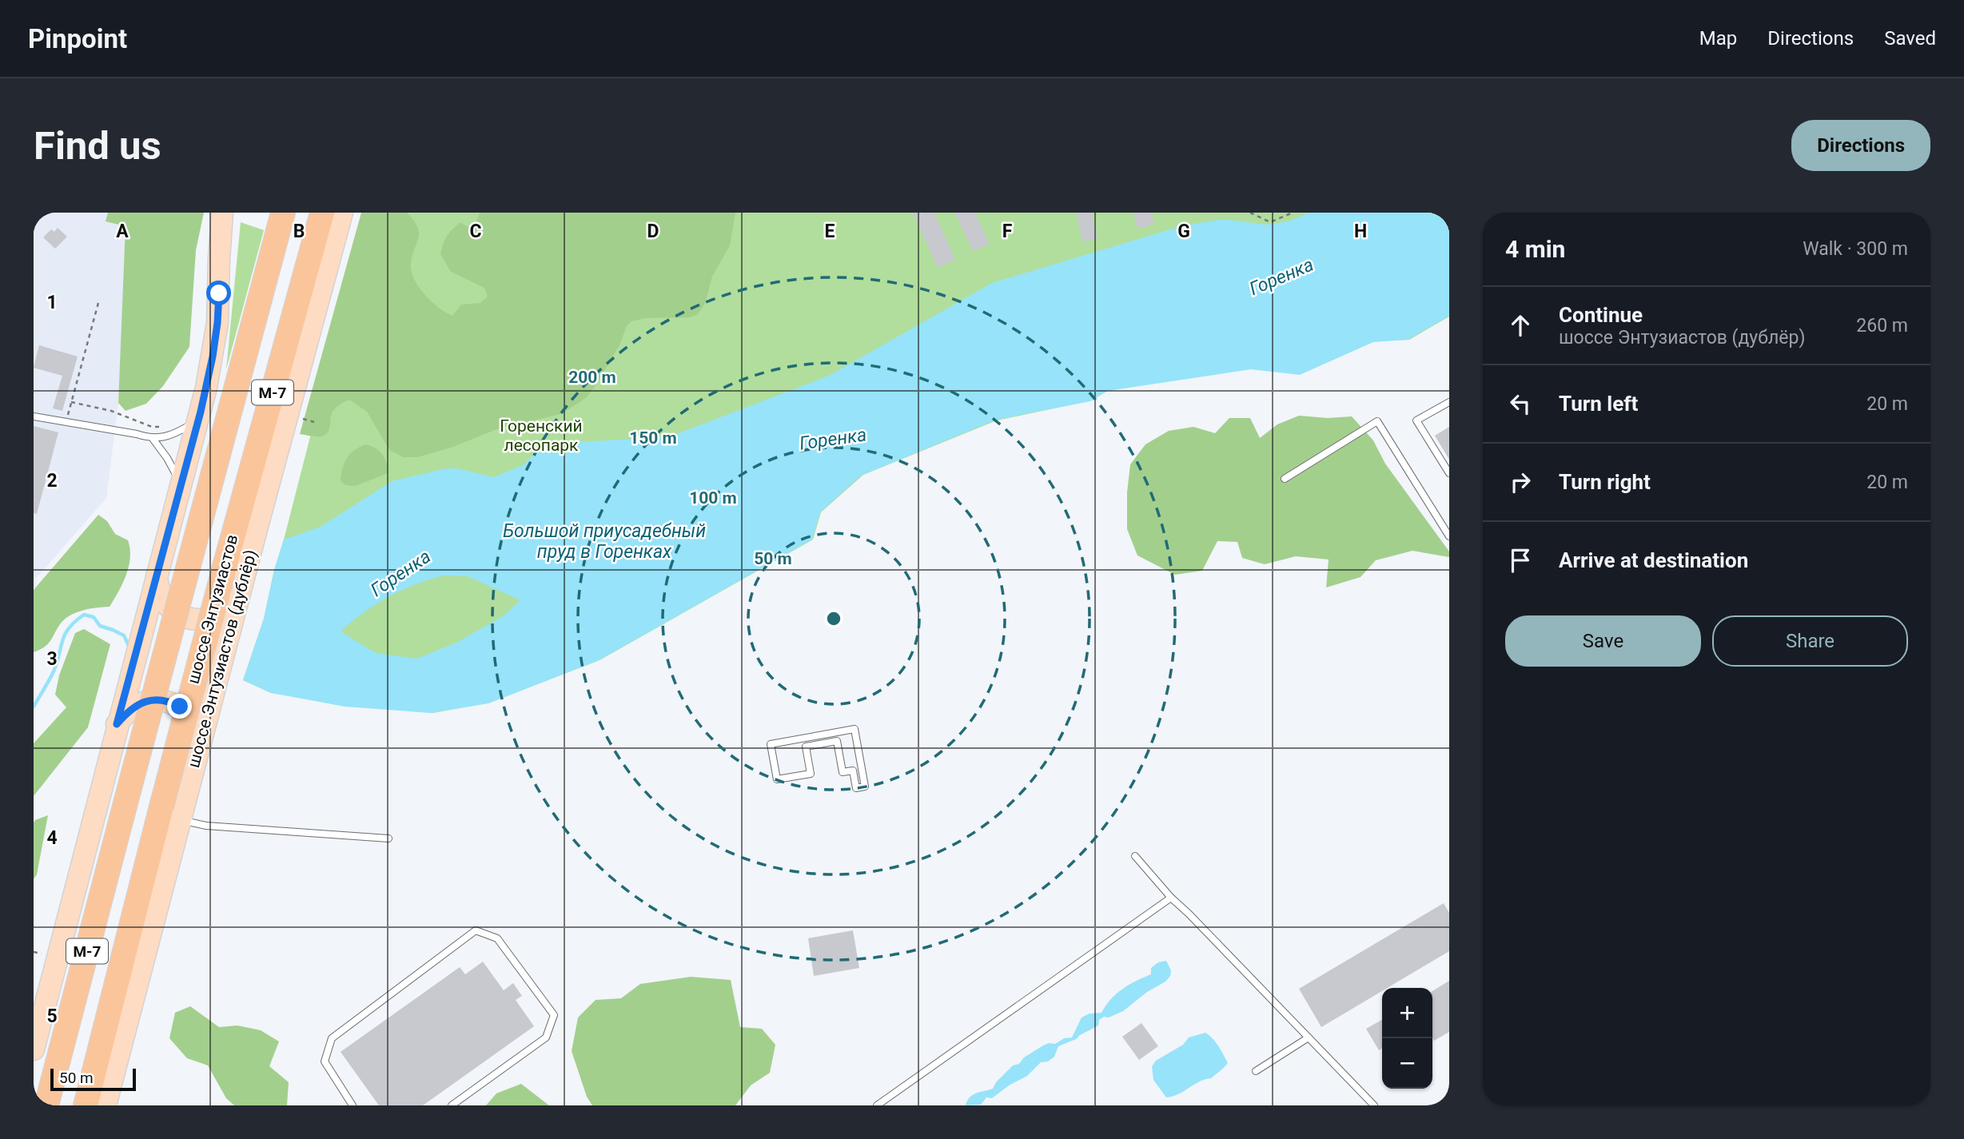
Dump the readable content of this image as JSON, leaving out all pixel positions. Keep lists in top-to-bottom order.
{
  "streets": {
    "highway": ["М-7", "шоссе Энтузиастов"],
    "main road": ["шоссе Энтузиастов (дублёр)"]
  },
  "crossings": [
    ["шоссе Энтузиастов", "шоссе Энтузиастов (дублёр)"]
  ],
  "water": ["Горенка", "Большой приусадебный пруд в Горенках"],
  "parks": ["Горенский лесопарк"],
  "scale_bar": "50 m",
  "page": {
    "header": "Pinpoint",
    "nav": ["Map", "Directions", "Saved"],
    "buttons": [
      "Directions",
      ["Save", "Share"]
    ],
    "title": "Find us",
    "heading": ["4 min", "Walk · 300 m"],
    "list": [
      ["Continue", "шоссе Энтузиастов (дублёр)", "260 m"],
      ["Turn left", "20 m"],
      ["Turn right", "20 m"],
      "Arrive at destination"
    ],
    "map_buttons": ["+", "−"],
    "scale": "50 m"
  },
  "grid": {
    "columns": [
      "A",
      "B",
      "C",
      "D",
      "E",
      "F",
      "G",
      "H"
    ],
    "rows": [
      "1",
      "2",
      "3",
      "4",
      "5"
    ]
  },
  "rings": [
    "200 m",
    "150 m",
    "100 m",
    "50 m"
  ]
}
